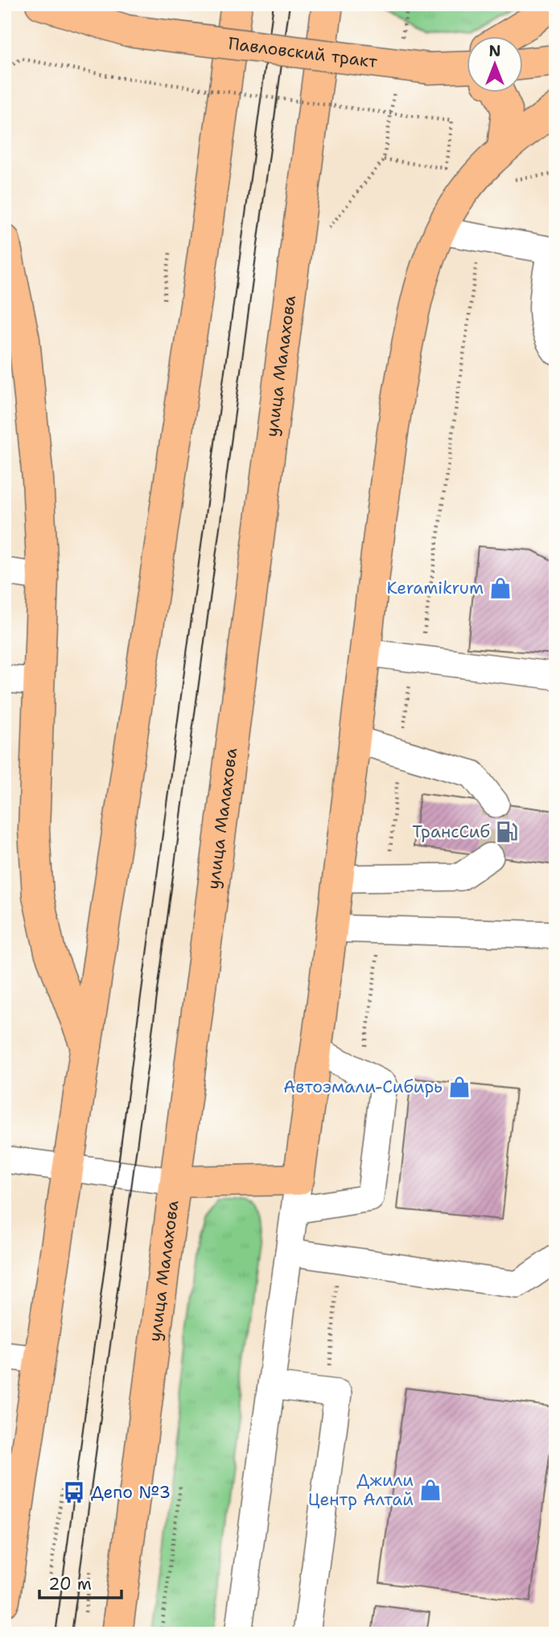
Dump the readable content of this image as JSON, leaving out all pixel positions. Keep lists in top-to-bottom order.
{
  "streets": {
    "main road": ["Павловский тракт", "улица Малахова"]
  },
  "places": {
    "shop": ["Keramikrum", "Автоэмали-Сибирь", "Джили Центр Алтай"],
    "fuel station": ["ТрансСиб"],
    "bus stop": ["Депо №3"]
  },
  "scale_bar": "20 m",
  "north": "top"
}
